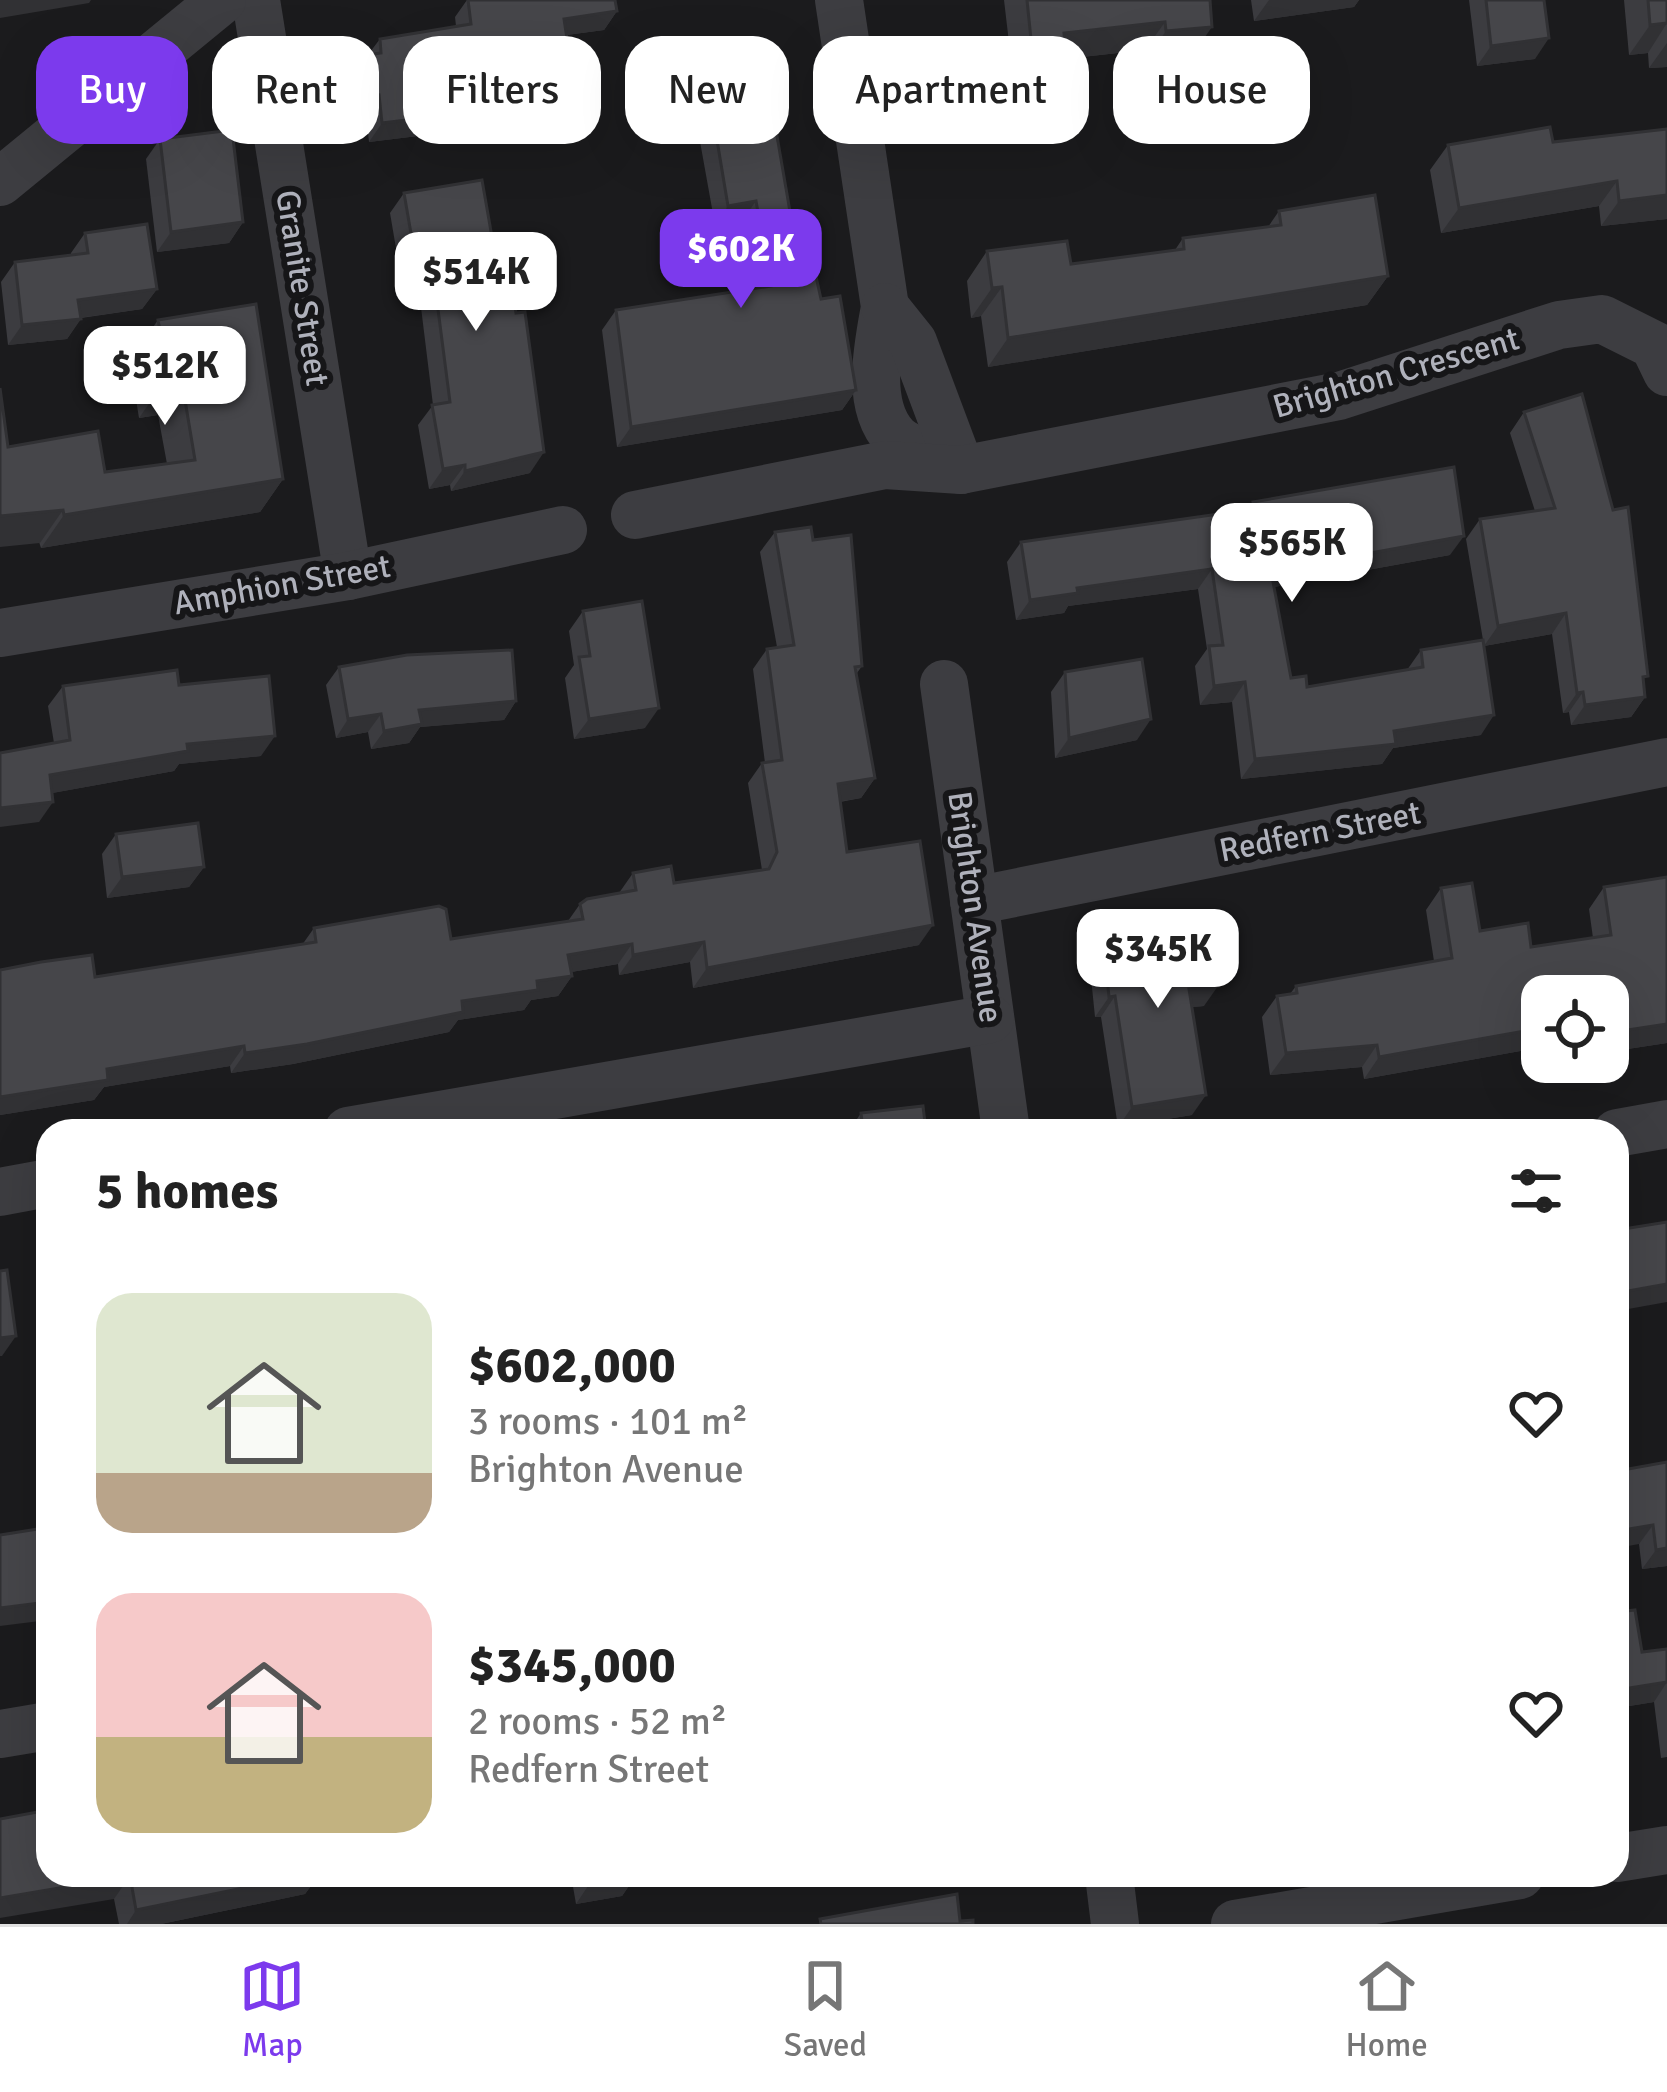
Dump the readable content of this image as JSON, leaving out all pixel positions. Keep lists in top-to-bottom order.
{
  "streets": {
    "street": [
      "Granite Street",
      "Brighton Crescent",
      "Amphion Street",
      "Redfern Street",
      "Brighton Avenue"
    ]
  },
  "crossings": [
    ["Granite Street", "Amphion Street"],
    ["Redfern Street", "Brighton Avenue"]
  ],
  "page": {
    "chip": [
      "Buy",
      "Rent",
      "Filters",
      "New",
      "Apartment",
      "House"
    ],
    "price": [
      "$602K",
      "$514K",
      "$512K",
      "$565K",
      "$345K"
    ],
    "heading": "5 homes",
    "list": [
      {
        "name": "$602,000",
        "note": "3 rooms · 101 m² · Brighton Avenue"
      },
      {
        "name": "$345,000",
        "note": "2 rooms · 52 m² · Redfern Street"
      }
    ],
    "tabs": ["Map", "Saved", "Home"]
  }
}
